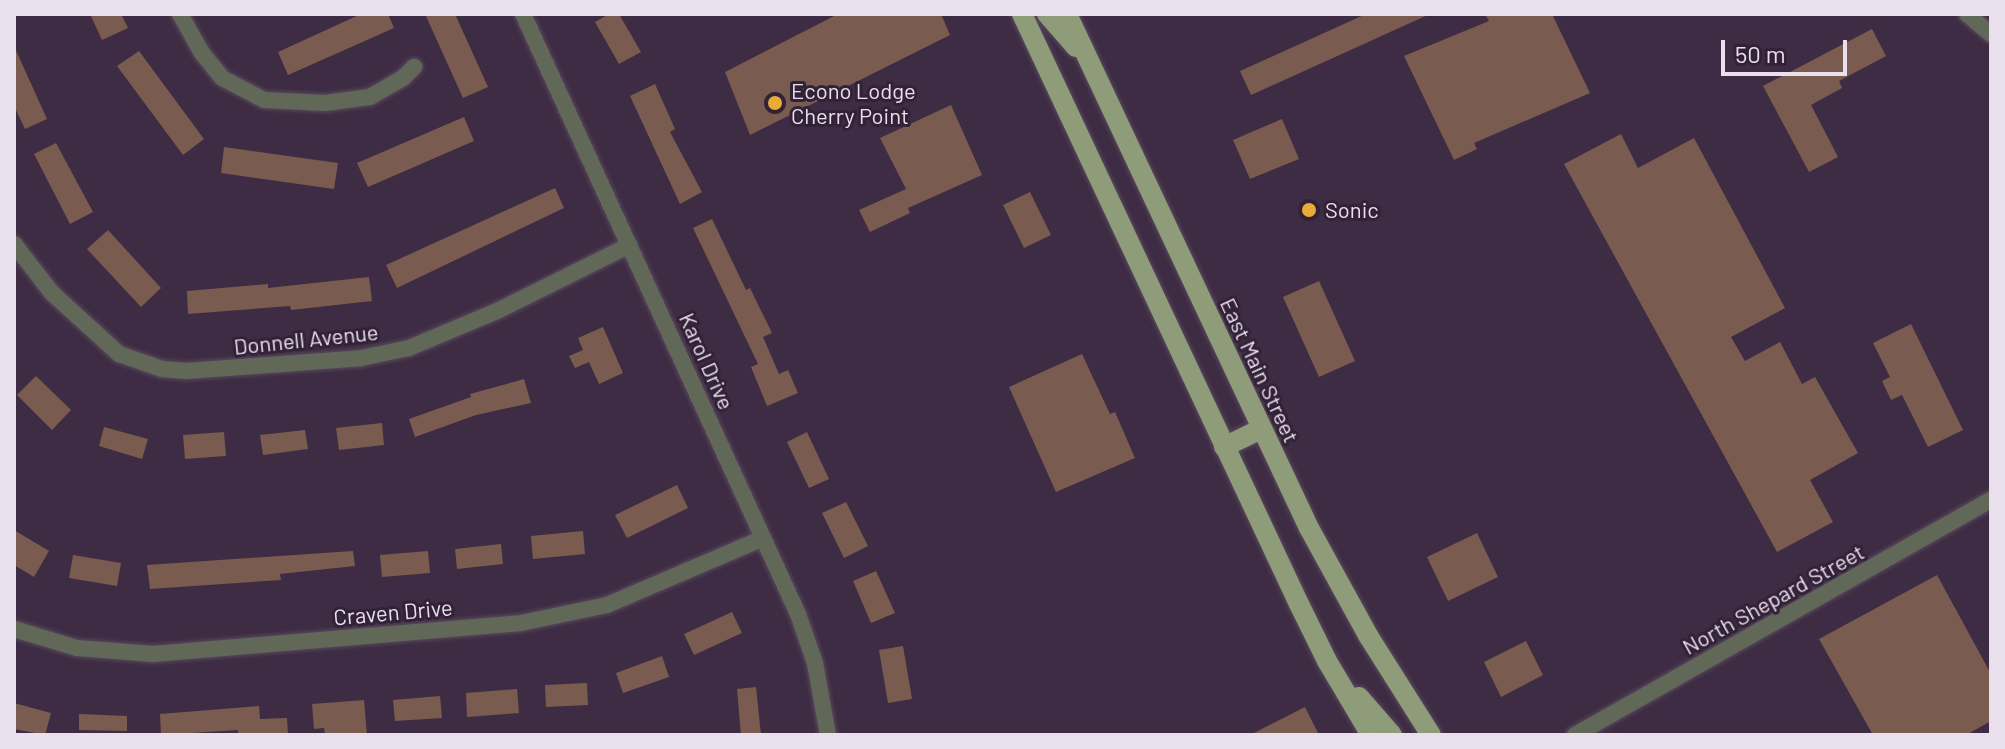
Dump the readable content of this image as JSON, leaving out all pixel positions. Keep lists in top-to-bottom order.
{
  "streets": {
    "main road": ["East Main Street"],
    "street": [
      "Donnell Avenue",
      "Karol Drive",
      "North Shepard Street",
      "Craven Drive"
    ]
  },
  "crossings": [
    ["Donnell Avenue", "Karol Drive"],
    ["Karol Drive", "Craven Drive"]
  ],
  "places": ["Econo Lodge Cherry Point", "Sonic"],
  "scale_bar": "50 m"
}
